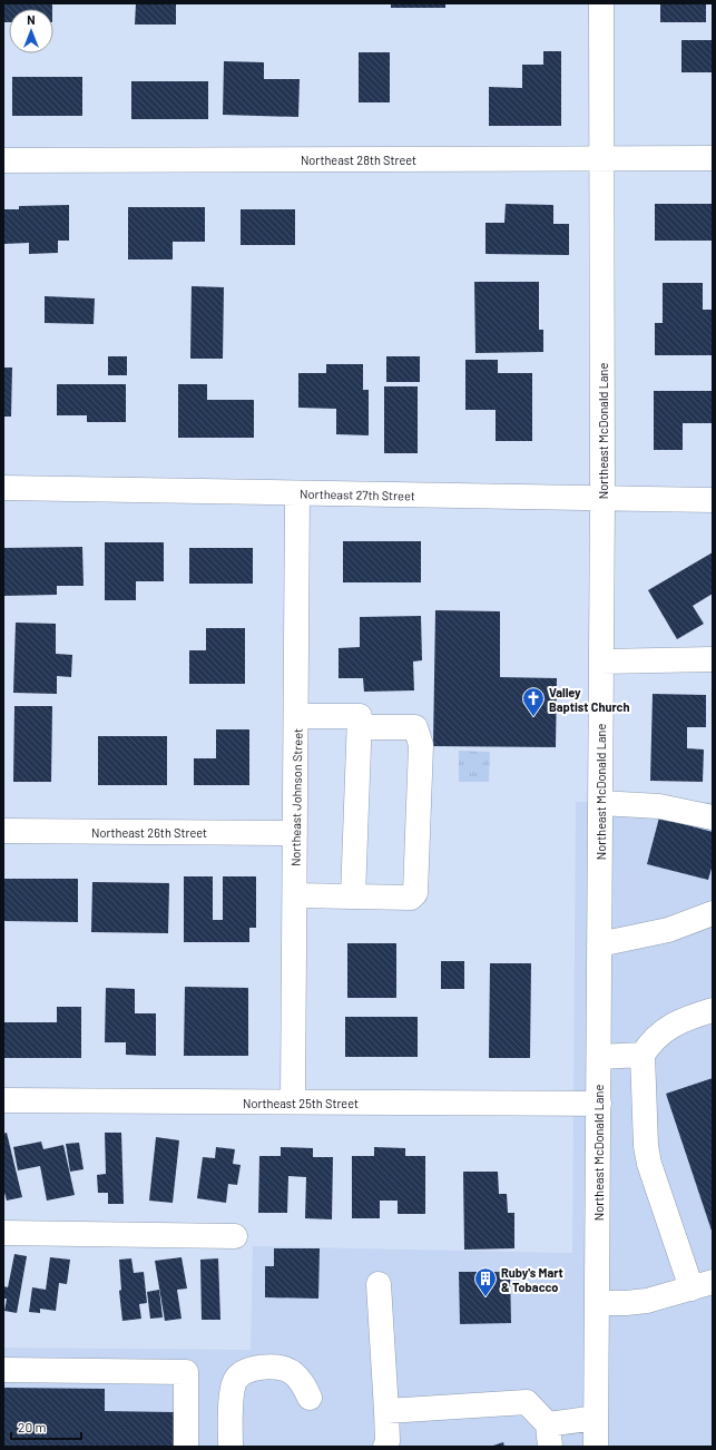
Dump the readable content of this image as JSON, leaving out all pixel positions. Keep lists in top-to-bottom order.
{
  "streets": {
    "street": [
      "Northeast 28th Street",
      "Northeast McDonald Lane",
      "Northeast 27th Street",
      "Northeast Johnson Street",
      "Northeast 26th Street",
      "Northeast 25th Street"
    ]
  },
  "crossings": [
    ["Northeast 28th Street", "Northeast McDonald Lane"],
    ["Northeast McDonald Lane", "Northeast 27th Street"],
    ["Northeast McDonald Lane", "Northeast 25th Street"],
    ["Northeast 27th Street", "Northeast Johnson Street"],
    ["Northeast Johnson Street", "Northeast 26th Street"],
    ["Northeast Johnson Street", "Northeast 25th Street"]
  ],
  "places": {
    "church": ["Valley Baptist Church"],
    "building": ["Ruby's Mart & Tobacco"]
  },
  "scale_bar": "20 m",
  "north": "top"
}
